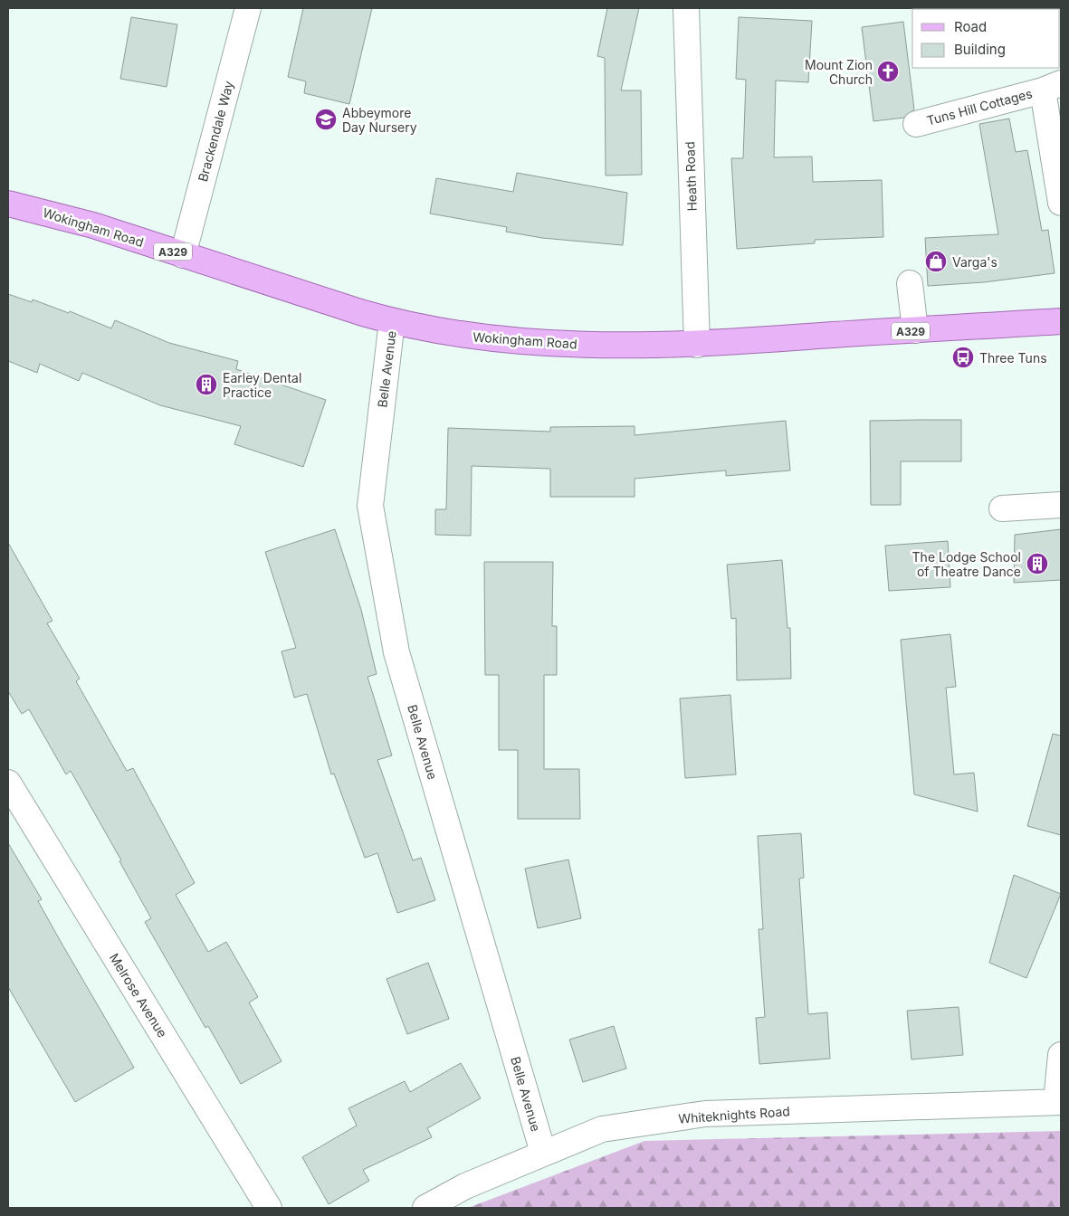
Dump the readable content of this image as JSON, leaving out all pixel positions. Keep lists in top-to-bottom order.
{
  "streets": {
    "main road": ["Wokingham Road", "A329"],
    "street": [
      "Tuns Hill Cottages",
      "Brackendale Way",
      "Heath Road",
      "Belle Avenue",
      "Melrose Avenue",
      "Whiteknights Road"
    ]
  },
  "crossings": [
    ["Brackendale Way", "Wokingham Road"],
    ["Heath Road", "Wokingham Road"],
    ["Wokingham Road", "Belle Avenue"],
    ["Belle Avenue", "Whiteknights Road"]
  ],
  "places": {
    "church": ["Mount Zion Church"],
    "school or university": ["Abbeymore Day Nursery"],
    "shop": ["Varga's"],
    "bus stop": ["Three Tuns"],
    "building": ["Earley Dental Practice", "The Lodge School of Theatre Dance"]
  },
  "legend": ["Road", "Building"]
}
